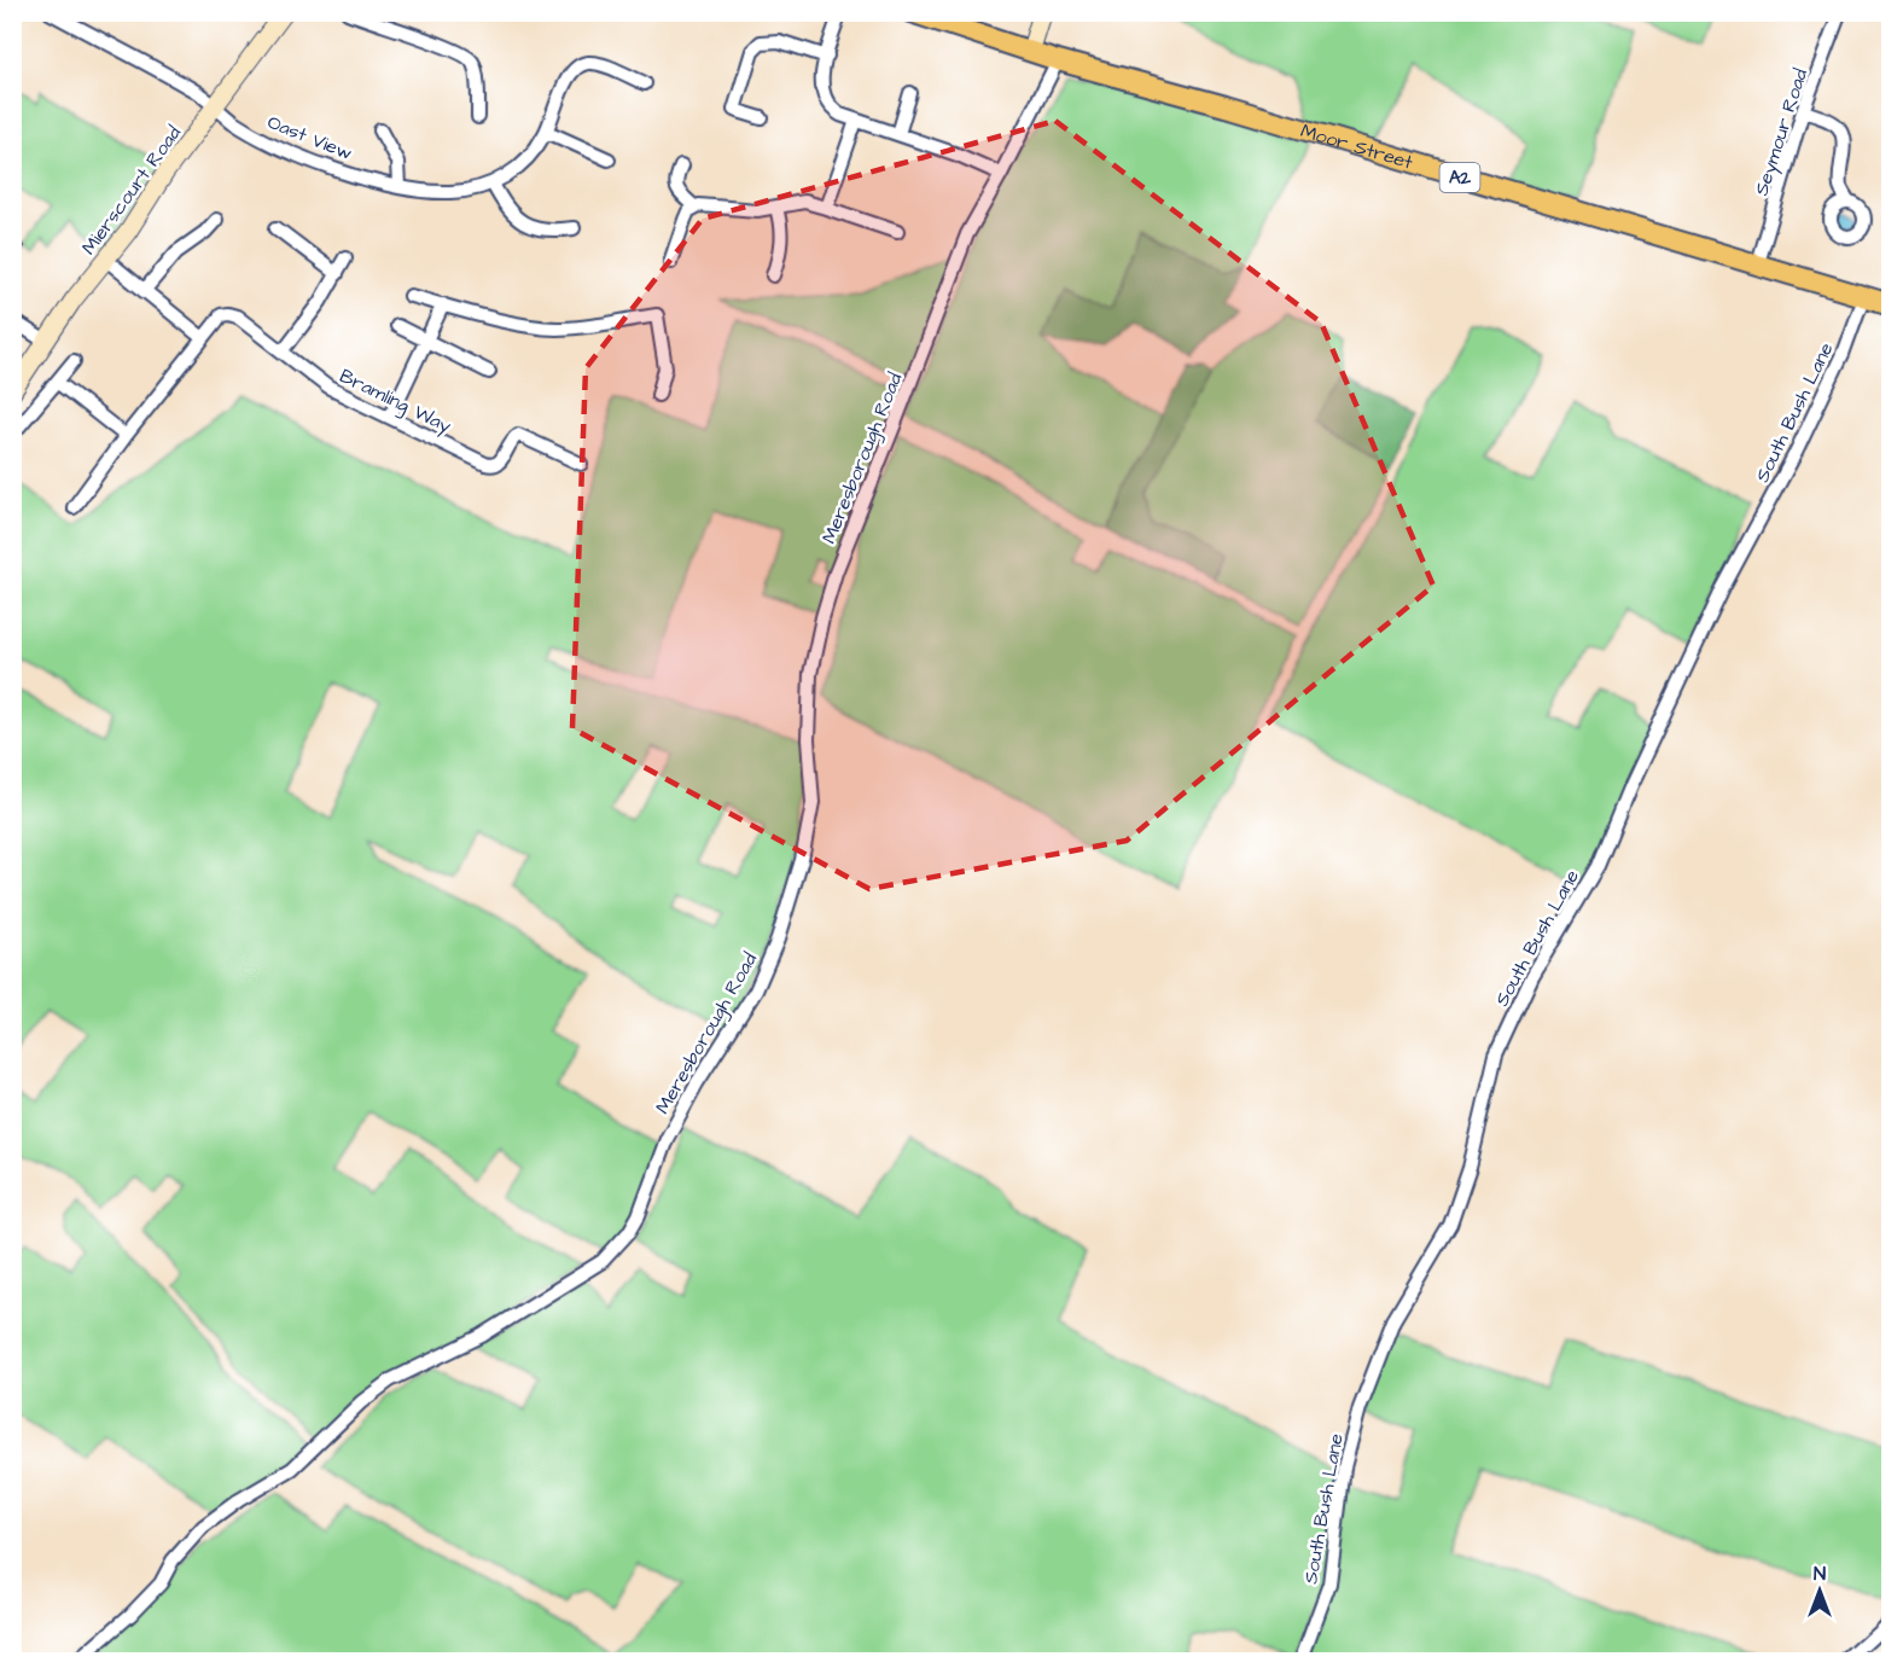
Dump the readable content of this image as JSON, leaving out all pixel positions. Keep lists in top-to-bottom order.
{
  "streets": {
    "main road": ["Moor Street", "A2"],
    "street": [
      "Seymour Road",
      "Oast View",
      "Mierscourt Road",
      "Bramling Way",
      "South Bush Lane",
      "Meresborough Road"
    ]
  },
  "crossings": [
    ["Seymour Road", "Moor Street"],
    ["Oast View", "Mierscourt Road"],
    ["Moor Street", "A2"],
    ["Moor Street", "South Bush Lane"],
    ["Moor Street", "Meresborough Road"]
  ],
  "north": "top"
}
